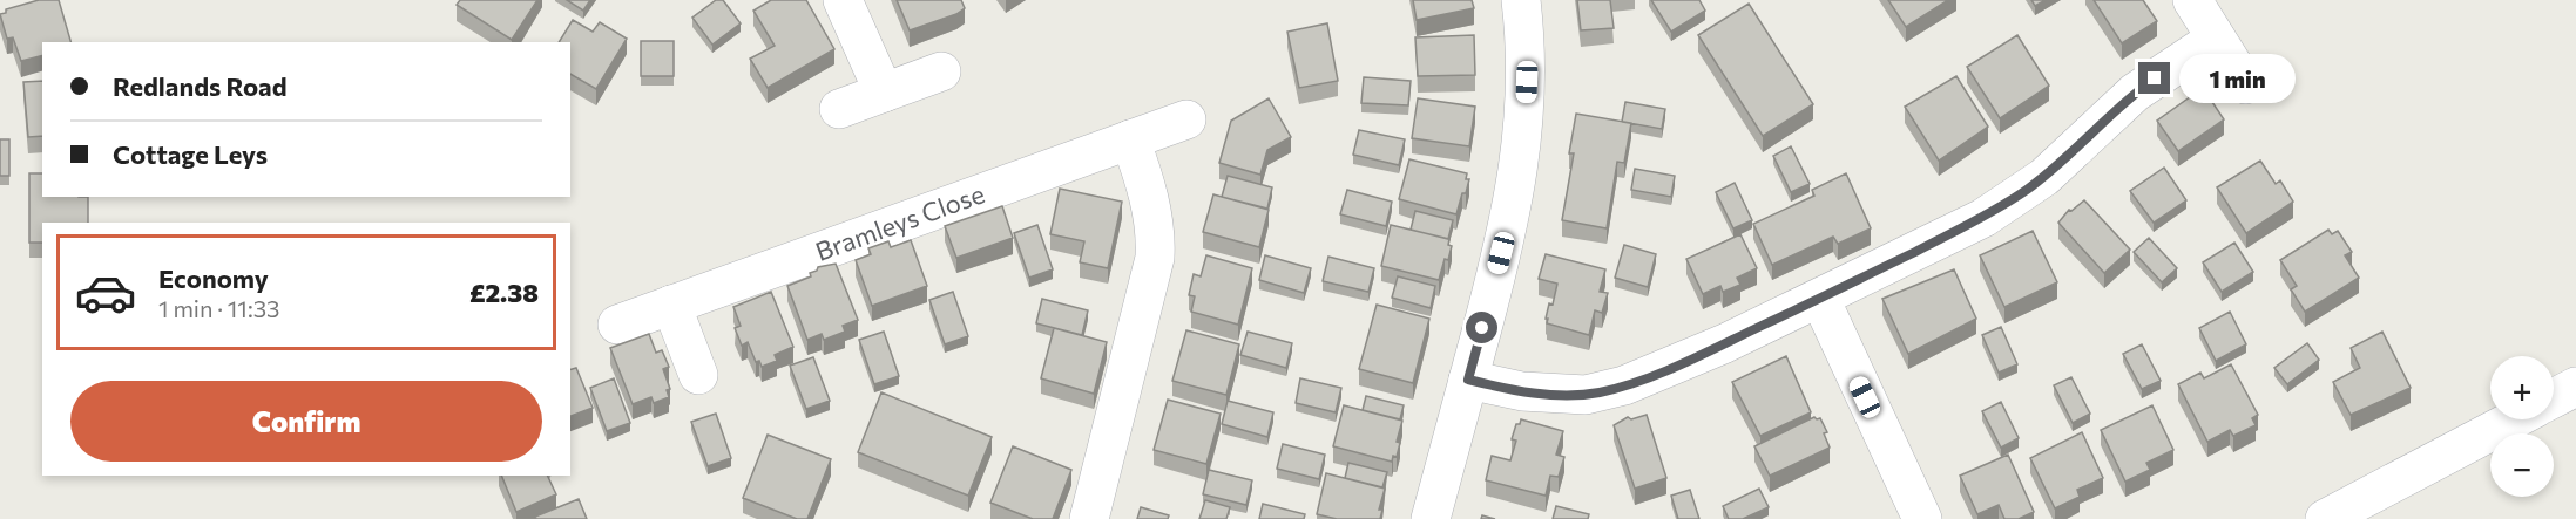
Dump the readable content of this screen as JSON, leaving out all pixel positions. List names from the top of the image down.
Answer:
{
  "streets": {
    "street": ["Bramleys Close"]
  },
  "page": {
    "banner": ["Redlands Road", "Cottage Leys"],
    "bubble": "1 min",
    "list": [
      {
        "name": "Economy",
        "note": "1 min · 11:33",
        "value": "£2.38"
      }
    ],
    "map_buttons": ["+", "−"],
    "buttons": "Confirm"
  }
}
